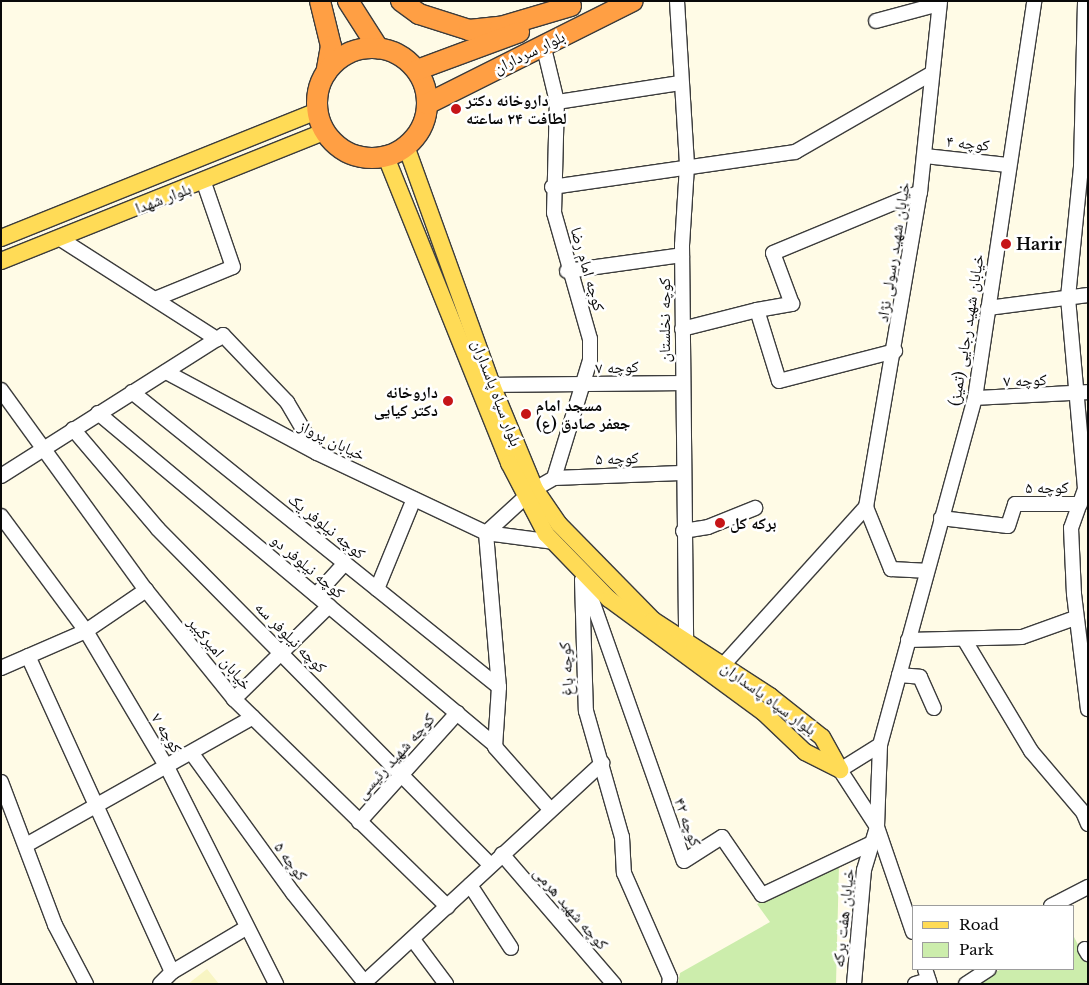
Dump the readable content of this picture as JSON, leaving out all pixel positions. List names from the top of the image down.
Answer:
{
  "streets": {
    "highway": ["بلوار سرداران"],
    "main road": ["بلوار شهدا", "بلوار سپاه پاسداران"],
    "street": [
      "کوچه ۴",
      "خیابان شهید رسولی نژاد",
      "کوچه امام رضا",
      "کوچه نخلستان",
      "خیابان شهید رجایی (تمیز)",
      "کوچه ۷",
      "خیابان پرواز",
      "کوچه ۵",
      "کوچه نیلوفر یک",
      "کوچه نیلوفر دو",
      "کوچه نیلوفر سه",
      "خیابان امیرکبیر",
      "کوچه باغ",
      "کوچه شهید رئیسی",
      "کوچه ۴۲",
      "کوچه شهید هرمی",
      "خیابان هفت برکه"
    ]
  },
  "crossings": [
    ["بلوار سرداران", "بلوار شهدا"],
    ["بلوار سرداران", "کوچه امام رضا"],
    ["بلوار سرداران", "بلوار سپاه پاسداران"],
    ["کوچه ۴", "خیابان شهید رسولی نژاد"],
    ["کوچه ۴", "خیابان شهید رجایی (تمیز)"],
    ["بلوار شهدا", "بلوار سپاه پاسداران"],
    ["کوچه امام رضا", "کوچه ۷"],
    ["کوچه امام رضا", "کوچه ۵"],
    ["کوچه نخلستان", "کوچه ۷"],
    ["کوچه نخلستان", "بلوار سپاه پاسداران"],
    ["کوچه نخلستان", "کوچه ۵"],
    ["خیابان شهید رجایی (تمیز)", "کوچه ۷"],
    ["خیابان شهید رجایی (تمیز)", "کوچه ۵"],
    ["خیابان شهید رجایی (تمیز)", "خیابان هفت برکه"],
    ["کوچه ۷", "بلوار سپاه پاسداران"],
    ["بلوار سپاه پاسداران", "خیابان پرواز"],
    ["بلوار سپاه پاسداران", "کوچه باغ"],
    ["بلوار سپاه پاسداران", "کوچه ۴۲"],
    ["کوچه نیلوفر دو", "کوچه شهید رئیسی"],
    ["کوچه نیلوفر سه", "کوچه شهید رئیسی"],
    ["خیابان امیرکبیر", "کوچه شهید رئیسی"],
    ["کوچه باغ", "کوچه ۴۲"],
    ["کوچه ۴۲", "خیابان هفت برکه"]
  ],
  "places": [
    "داروخانه دکتر لطافت ۲۴ ساعته",
    "Harir",
    "داروخانه دکتر کیایی",
    "مسجد امام جعفر صادق (ع)",
    "برکه کل"
  ],
  "legend": ["Road", "Park"]
}
